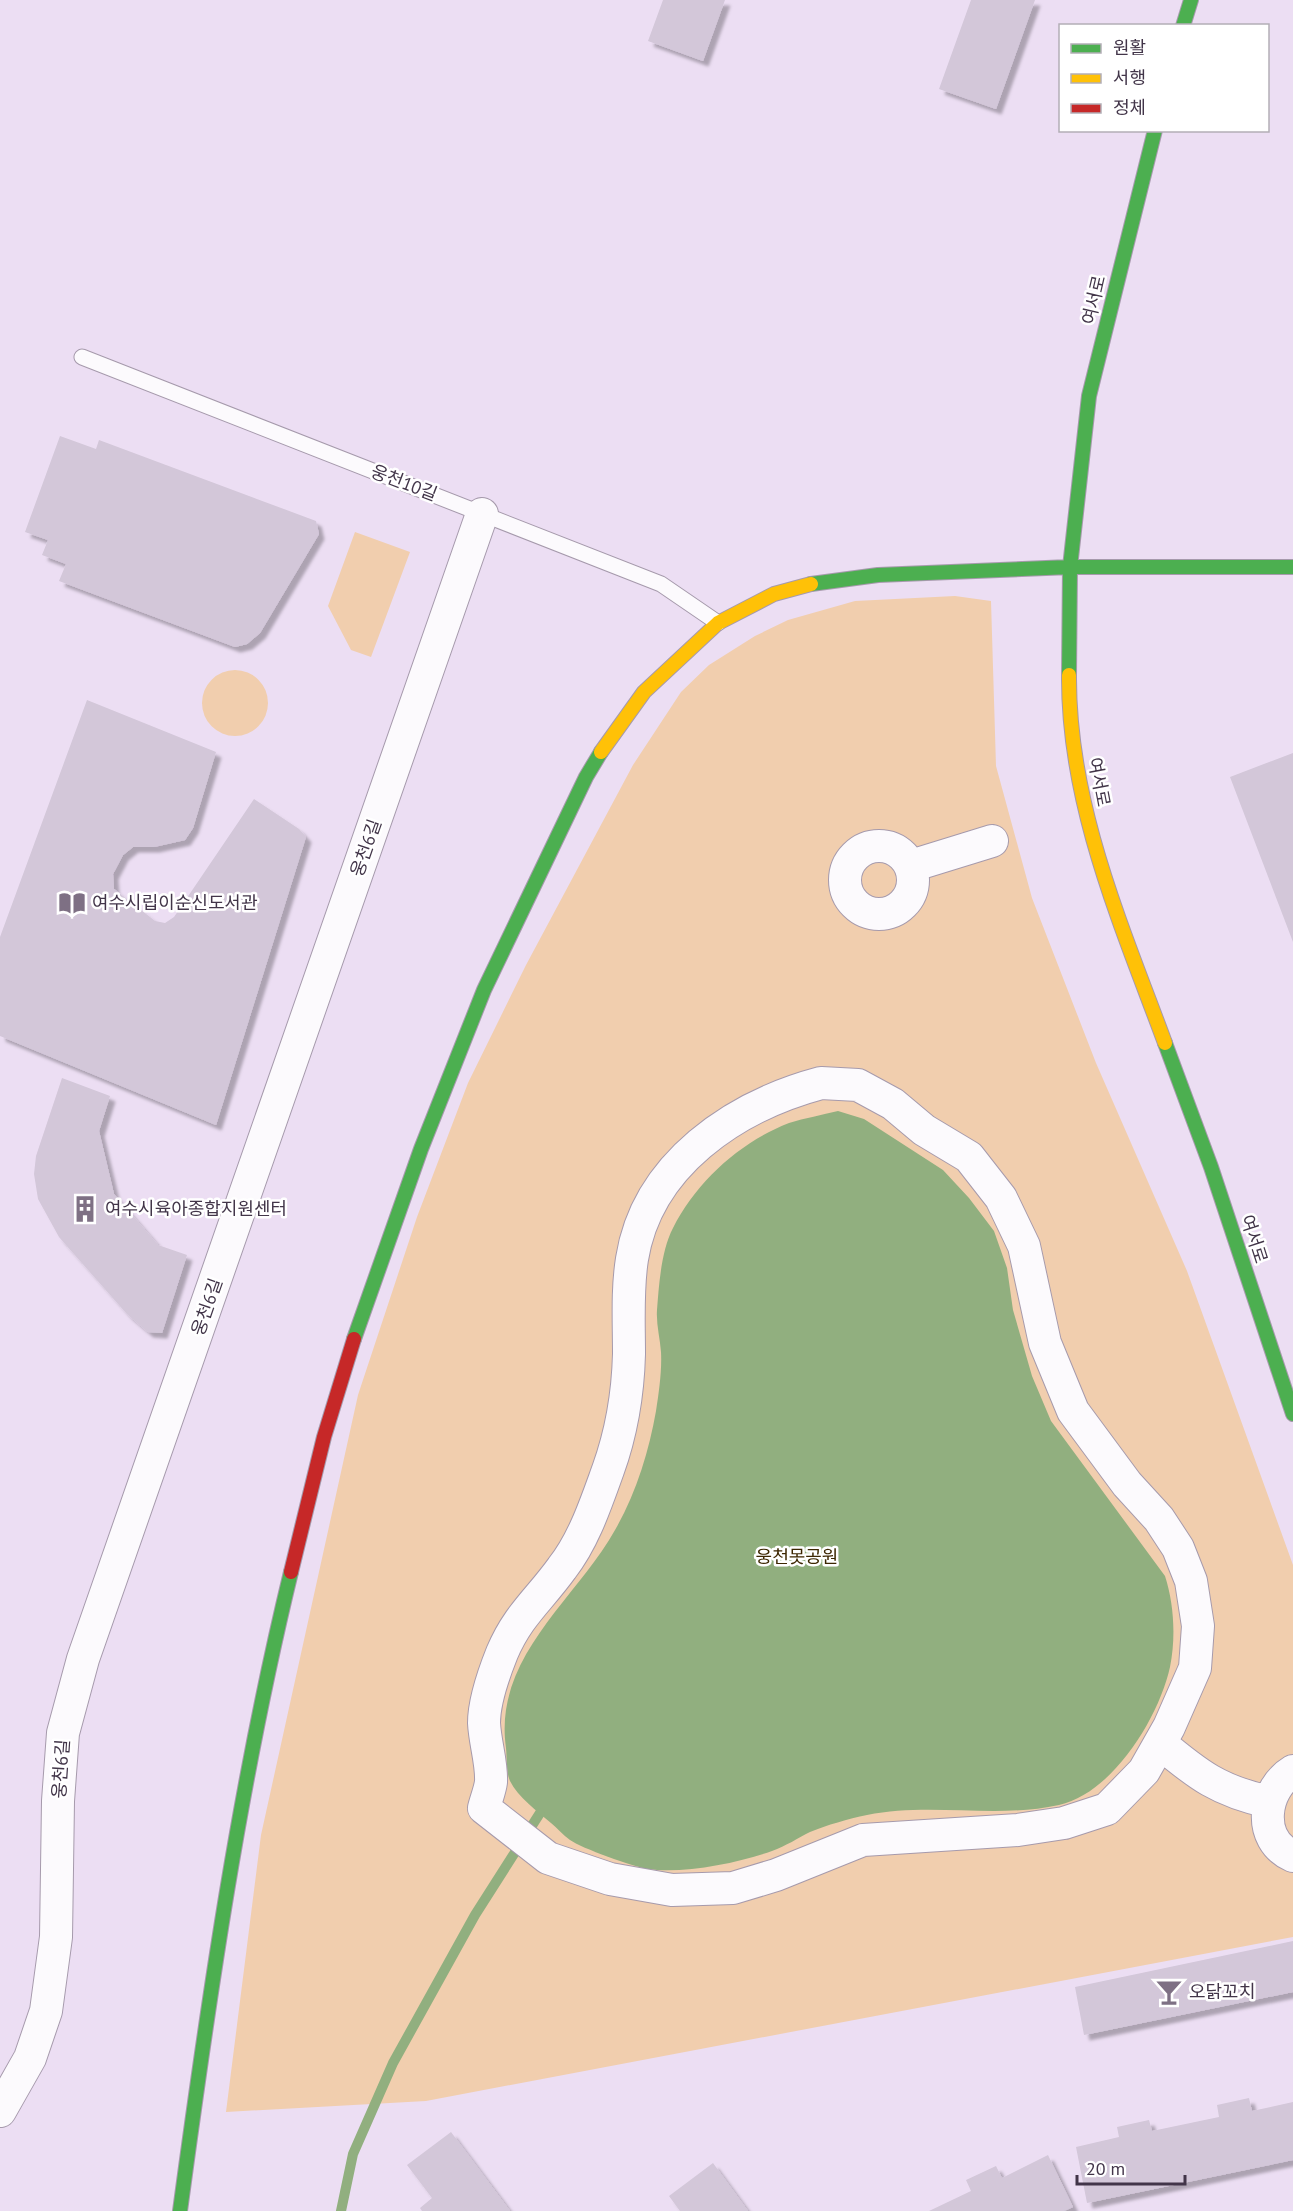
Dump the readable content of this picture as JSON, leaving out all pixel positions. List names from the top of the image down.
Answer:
{
  "streets": {
    "street": ["여서로", "웅천6길"],
    "lane": ["웅천10길"]
  },
  "crossings": [
    ["웅천10길", "웅천6길"]
  ],
  "parks": ["웅천못공원"],
  "places": {
    "library": ["여수시립이순신도서관"],
    "building": ["여수시육아종합지원센터"],
    "bar": ["오닭꼬치"]
  },
  "legend": ["원활", "서행", "정체"],
  "scale_bar": "20 m"
}
